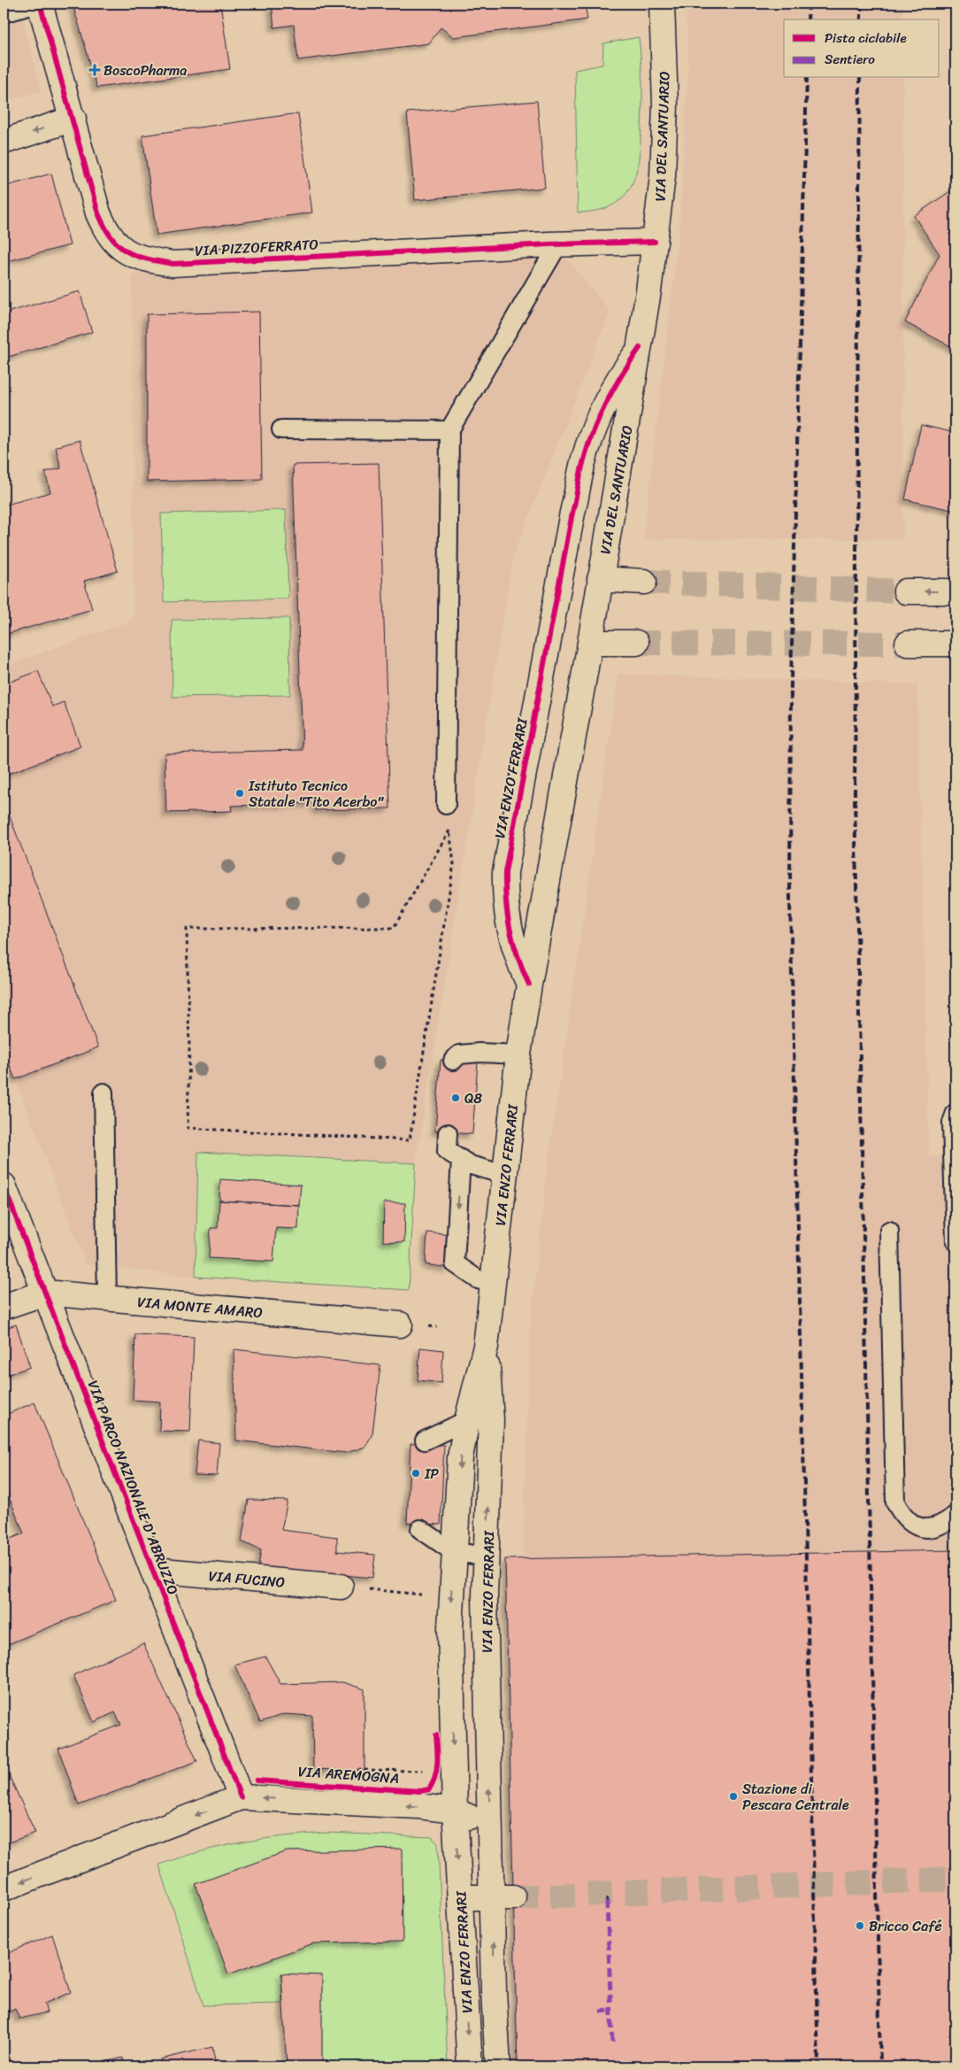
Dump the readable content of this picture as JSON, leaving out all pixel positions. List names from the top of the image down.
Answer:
{
  "streets": {
    "street": [
      "VIA DEL SANTUARIO",
      "VIA PIZZOFERRATO",
      "VIA ENZO FERRARI",
      "VIA MONTE AMARO",
      "VIA PARCO NAZIONALE D'ABRUZZO",
      "VIA FUCINO",
      "VIA AREMOGNA"
    ]
  },
  "crossings": [
    ["VIA DEL SANTUARIO", "VIA PIZZOFERRATO"],
    ["VIA DEL SANTUARIO", "VIA ENZO FERRARI"],
    ["VIA ENZO FERRARI", "VIA AREMOGNA"],
    ["VIA MONTE AMARO", "VIA PARCO NAZIONALE D'ABRUZZO"],
    ["VIA PARCO NAZIONALE D'ABRUZZO", "VIA FUCINO"],
    ["VIA PARCO NAZIONALE D'ABRUZZO", "VIA AREMOGNA"]
  ],
  "one_way": ["VIA AREMOGNA"],
  "places": {
    "health": ["BoscoPharma"],
    "other": [
      "Istituto Tecnico Statale \"Tito Acerbo\"",
      "Q8",
      "IP",
      "Stazione di Pescara Centrale",
      "Bricco Café"
    ]
  },
  "legend": ["Pista ciclabile", "Sentiero"]
}
